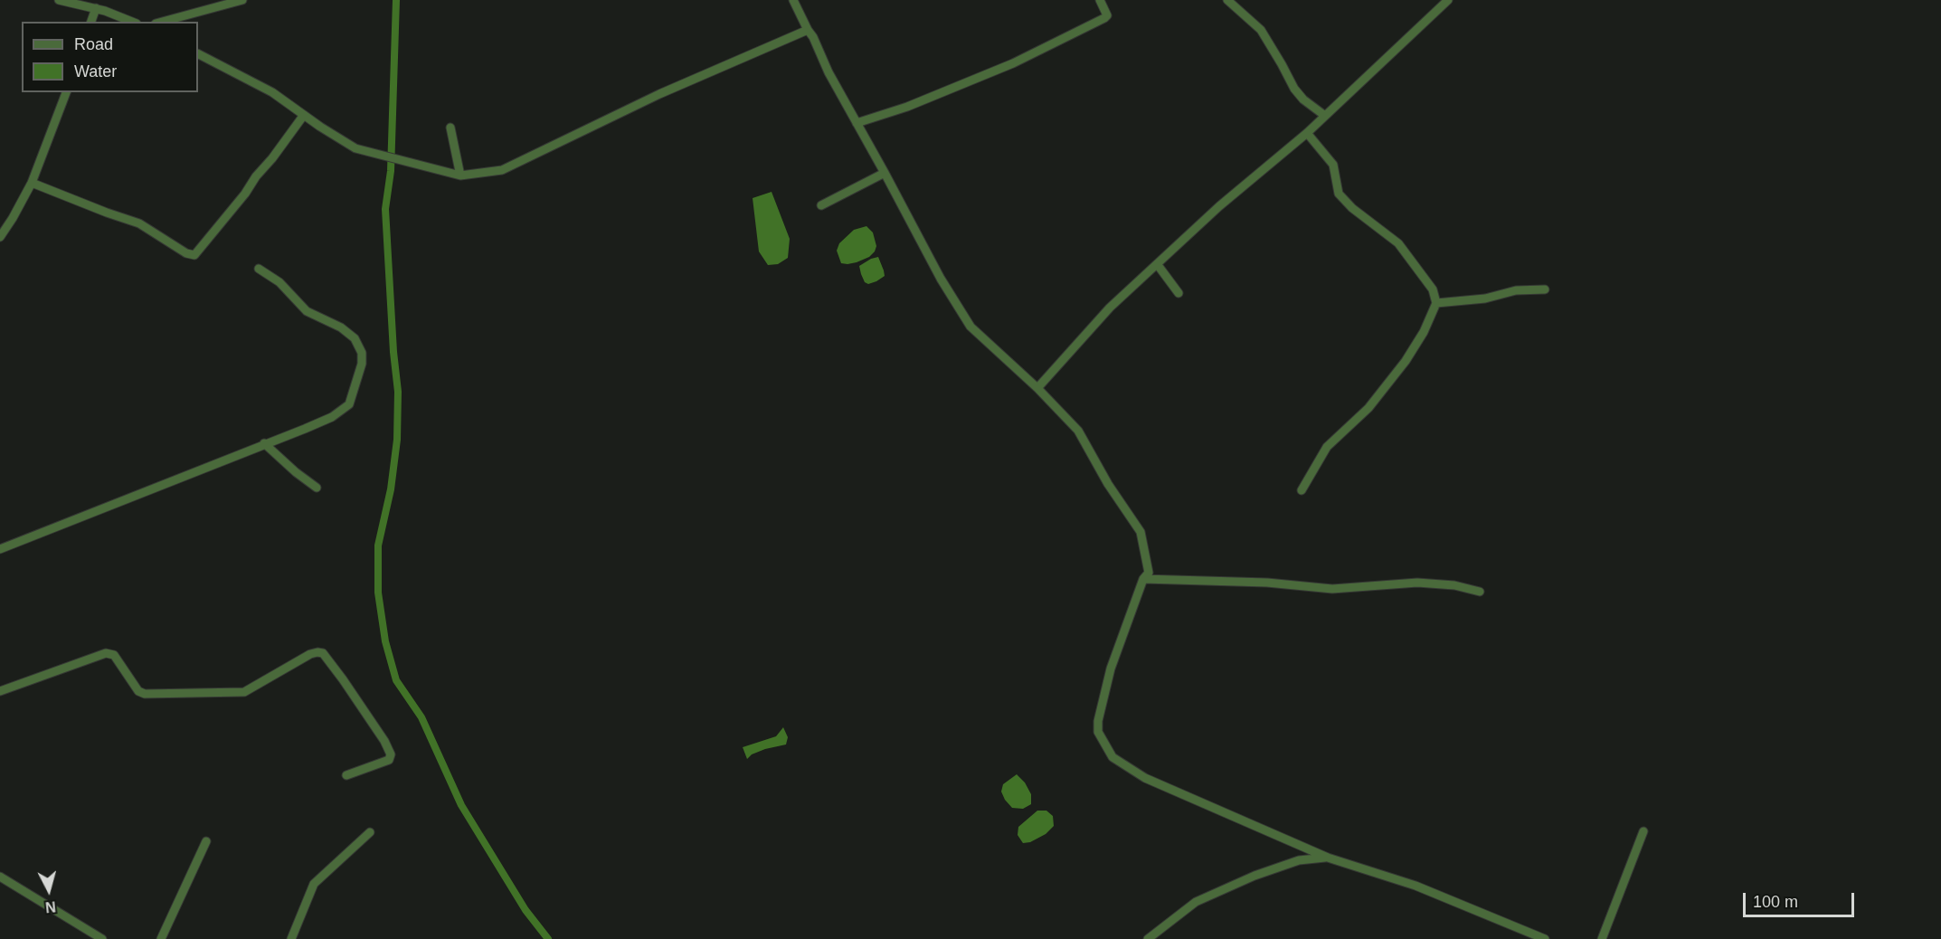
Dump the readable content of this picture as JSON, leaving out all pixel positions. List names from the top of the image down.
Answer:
{
  "legend": ["Road", "Water"],
  "scale_bar": "100 m",
  "north": "bottom"
}
